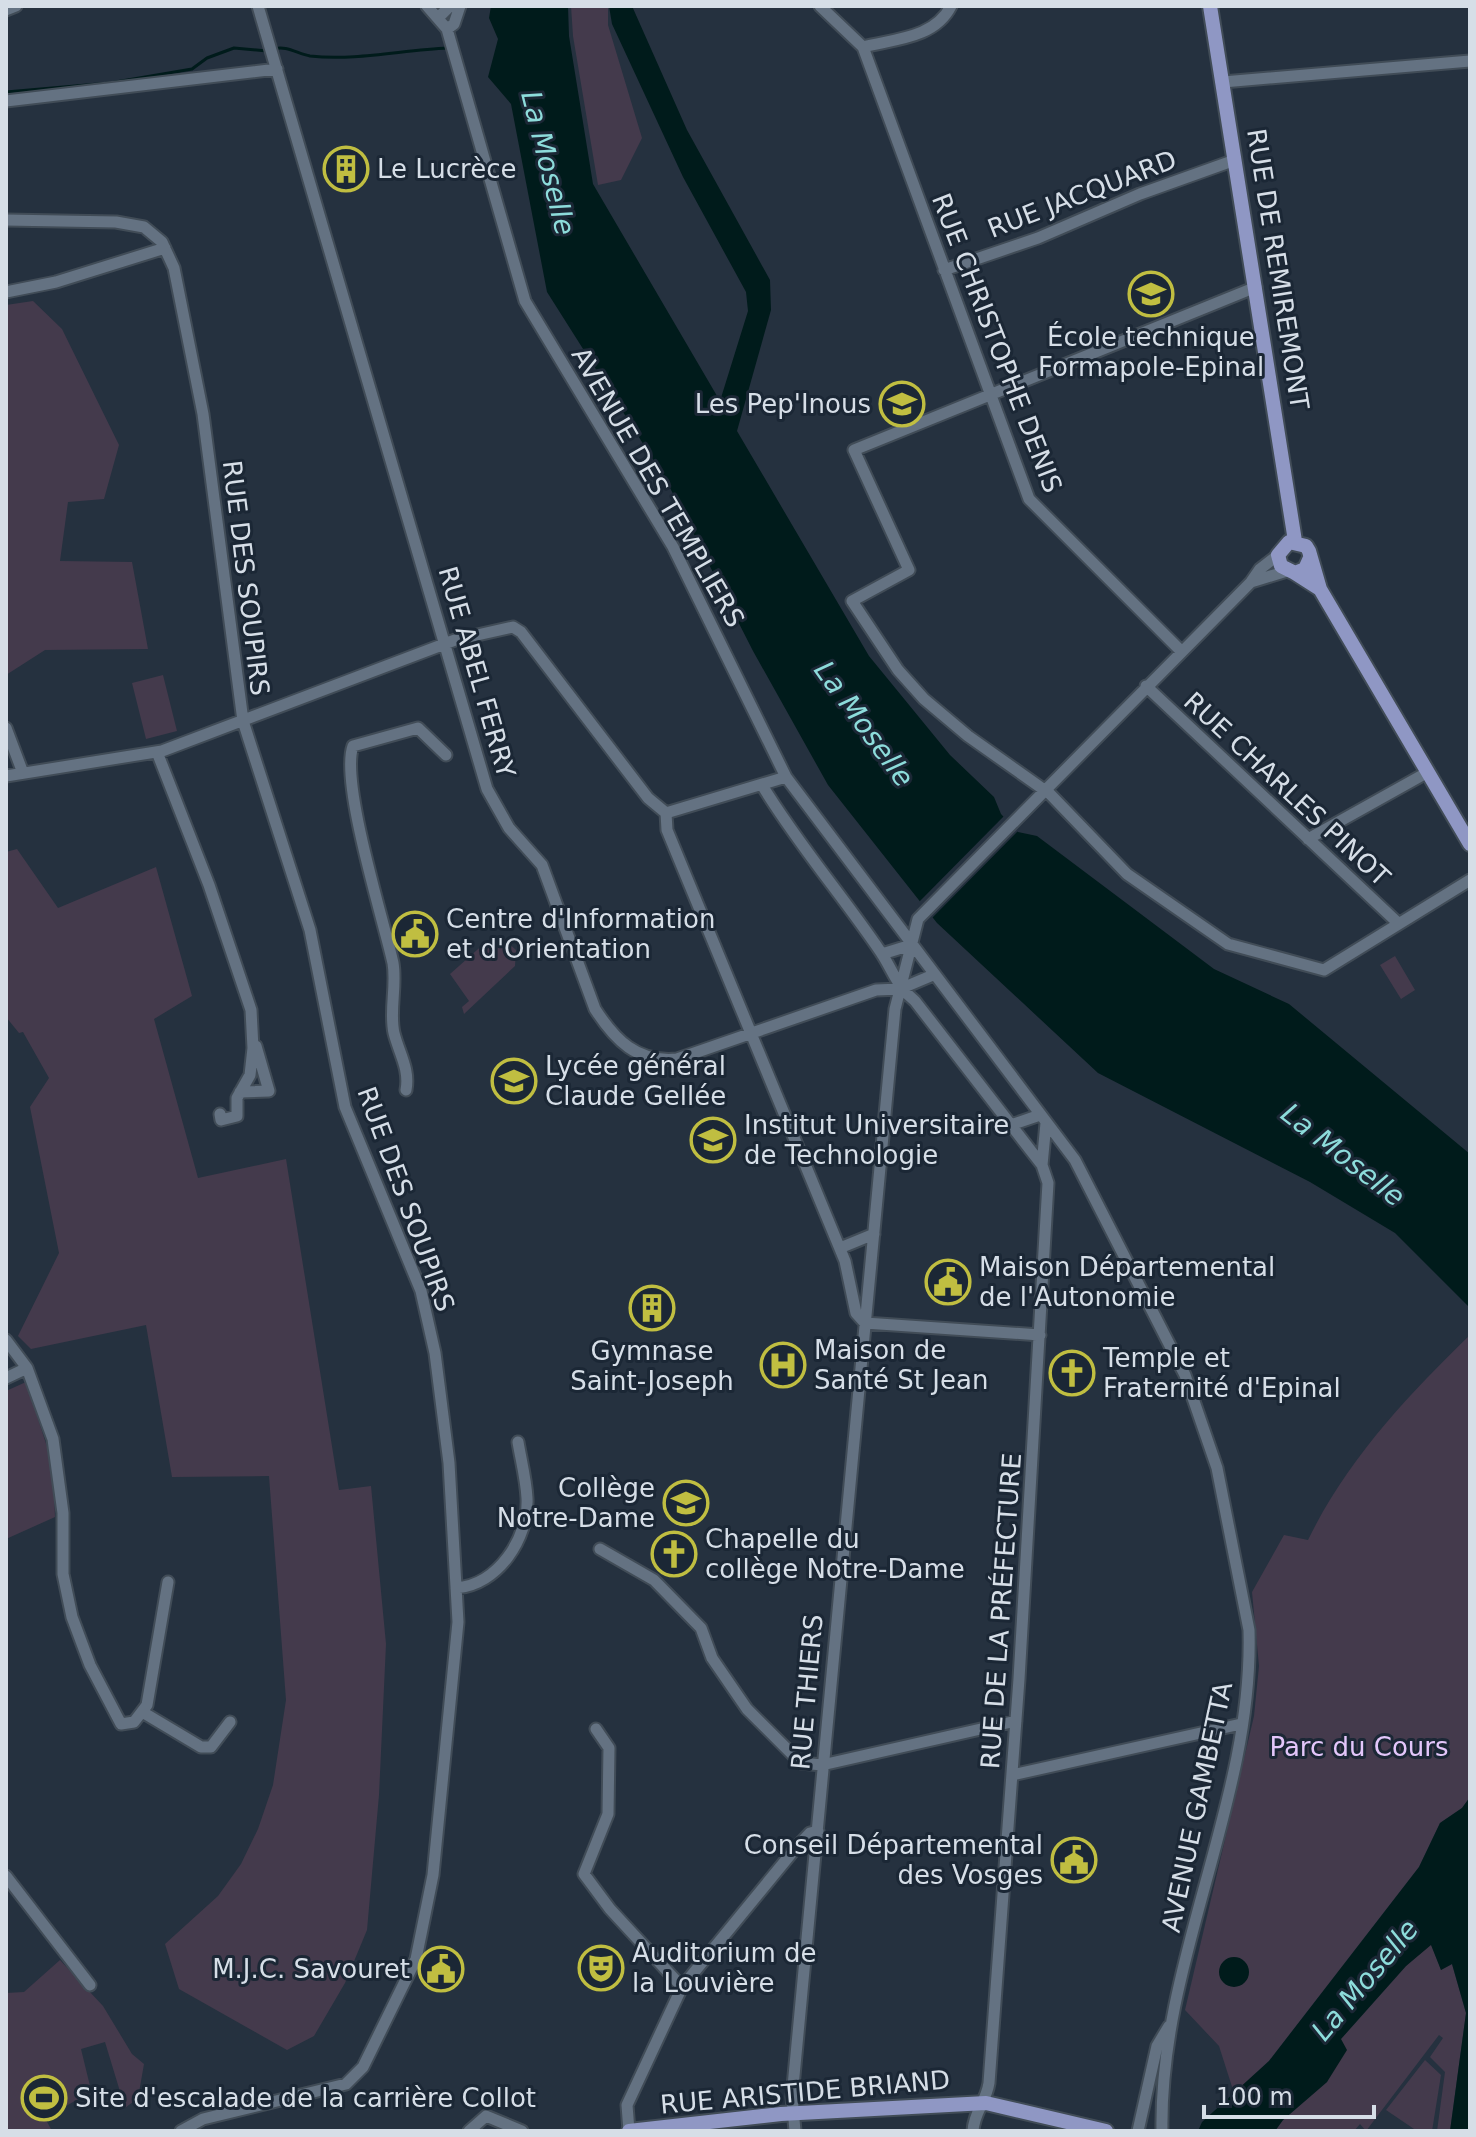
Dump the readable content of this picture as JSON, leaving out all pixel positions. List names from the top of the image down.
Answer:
{
  "streets": {
    "main road": ["RUE DE REMIREMONT", "RUE ARISTIDE BRIAND"],
    "street": [
      "RUE JACQUARD",
      "RUE CHRISTOPHE DENIS",
      "AVENUE DES TEMPLIERS",
      "RUE DES SOUPIRS",
      "RUE ABEL FERRY",
      "RUE CHARLES PINOT",
      "RUE DE LA PRÉFECTURE",
      "RUE THIERS",
      "AVENUE GAMBETTA"
    ]
  },
  "crossings": [
    ["RUE JACQUARD", "RUE DE REMIREMONT"],
    ["RUE JACQUARD", "RUE CHRISTOPHE DENIS"],
    ["AVENUE DES TEMPLIERS", "RUE DE LA PRÉFECTURE"],
    ["AVENUE DES TEMPLIERS", "RUE THIERS"],
    ["AVENUE DES TEMPLIERS", "AVENUE GAMBETTA"],
    ["RUE ABEL FERRY", "RUE THIERS"],
    ["RUE DE LA PRÉFECTURE", "AVENUE GAMBETTA"],
    ["RUE DE LA PRÉFECTURE", "RUE ARISTIDE BRIAND"],
    ["RUE THIERS", "RUE ARISTIDE BRIAND"]
  ],
  "water": ["La Moselle"],
  "parks": ["Parc du Cours"],
  "places": {
    "building": ["Le Lucrèce", "Gymnase Saint-Joseph"],
    "school or university": [
      "École technique Formapole-Epinal",
      "Les Pep'Inous",
      "Lycée général Claude Gellée",
      "Institut Universitaire de Technologie",
      "Collège Notre-Dame"
    ],
    "public building": [
      "Centre d'Information et d'Orientation",
      "Maison Départemental de l'Autonomie",
      "Conseil Départemental des Vosges",
      "M.J.C. Savouret"
    ],
    "hospital": ["Maison de Santé St Jean"],
    "church": ["Temple et Fraternité d'Epinal", "Chapelle du collège Notre-Dame"],
    "theatre": ["Auditorium de la Louvière"],
    "sports": ["Site d'escalade de la carrière Collot"]
  },
  "scale_bar": "100 m"
}
